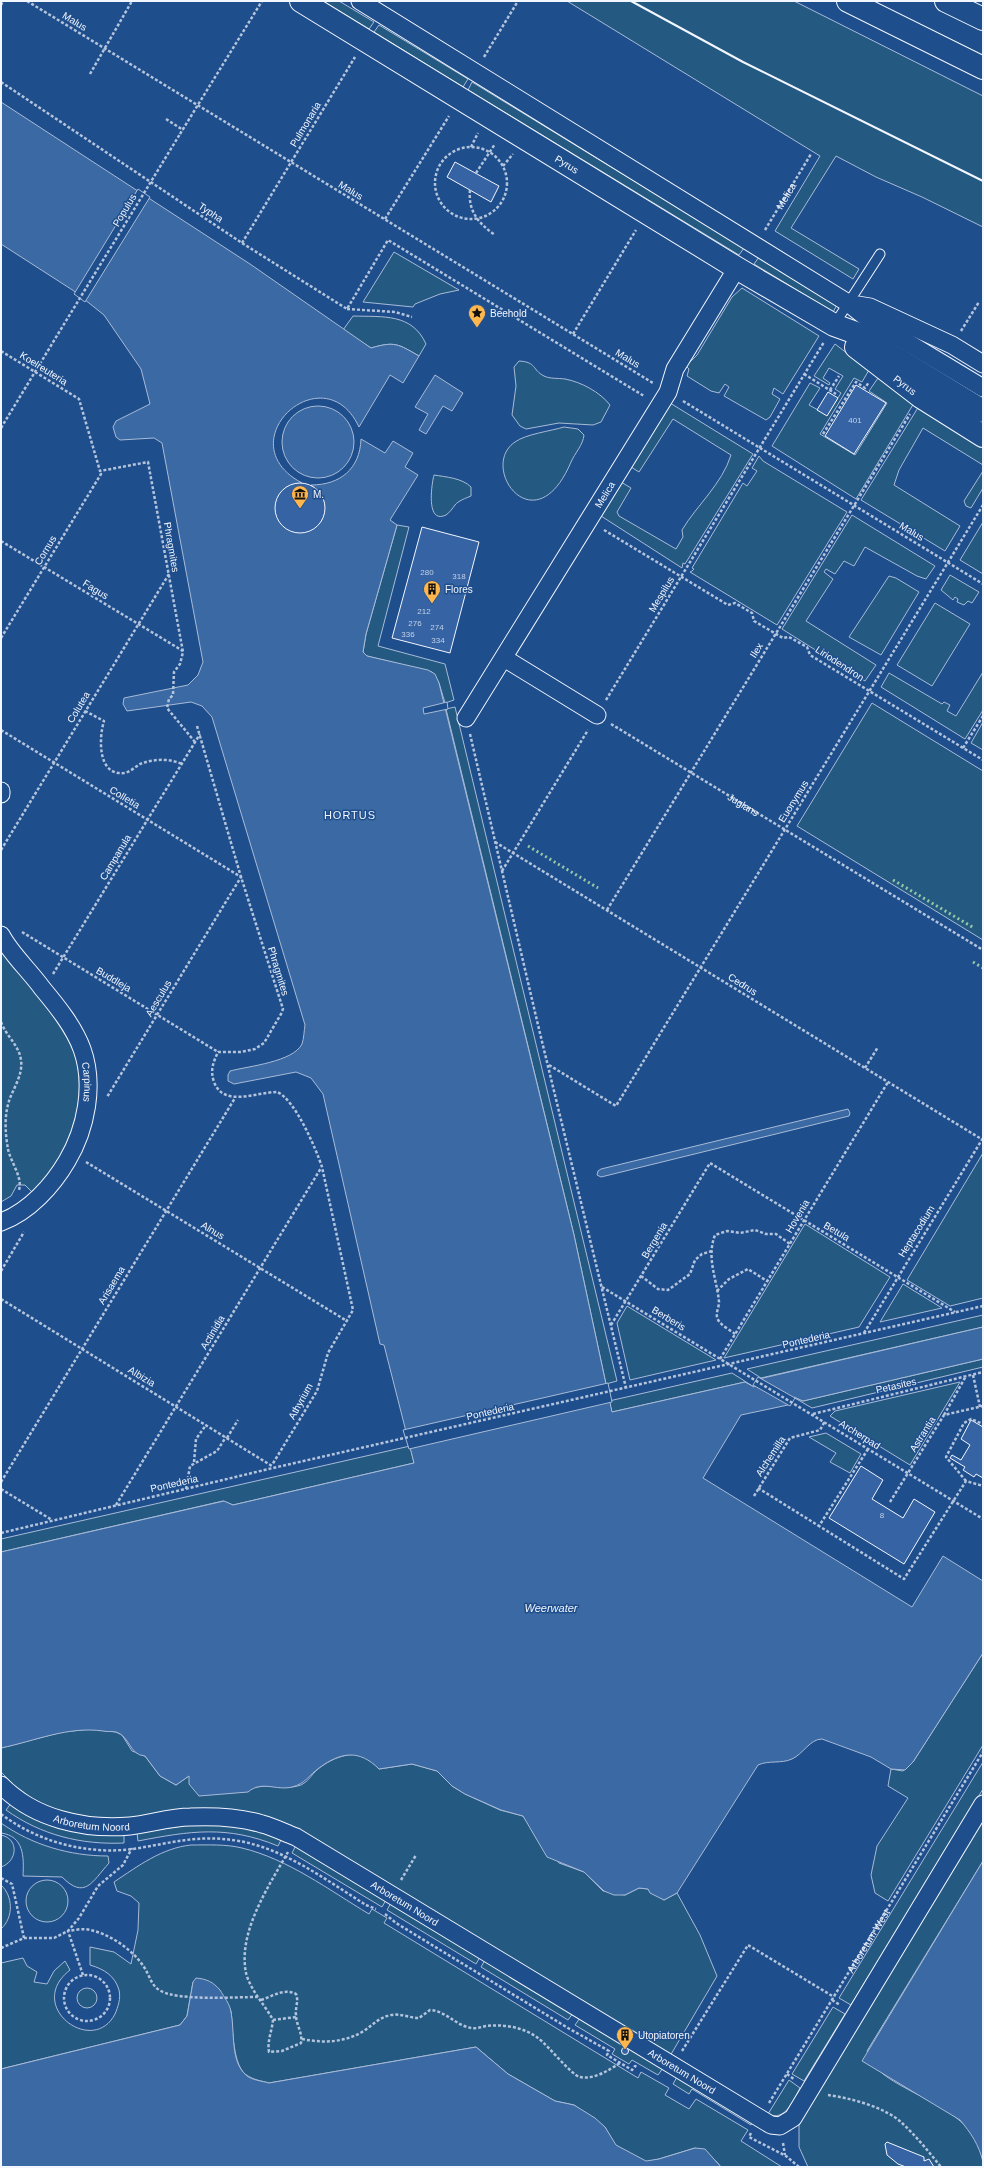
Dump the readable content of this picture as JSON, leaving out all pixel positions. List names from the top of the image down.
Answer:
{
  "streets": {
    "main road": ["Pyrus"],
    "street": ["Melica", "Carpinus", "Arboretum Noord"],
    "path": [
      "Malus",
      "Pulmonaria",
      "Populus",
      "Typha",
      "Koelreuteria",
      "Phragmites",
      "Cornus",
      "Fagus",
      "Mespilus",
      "Ilex",
      "Liriodendron",
      "Colutea",
      "Colletia",
      "Euonymus",
      "Juglans",
      "Campanula",
      "Buddleja",
      "Cedrus",
      "Aesculus",
      "Hovenia",
      "Alnus",
      "Betula",
      "Heptacodium",
      "Bergenia",
      "Arisaema",
      "Berberis",
      "Actinidia",
      "Pontederia",
      "Albizia",
      "Petasites",
      "Athyrium",
      "Archerpad",
      "Astrantia",
      "Alchemilla",
      "Arboretum West"
    ]
  },
  "crossings": [
    ["Malus", "Pulmonaria"],
    ["Malus", "Melica"],
    ["Malus", "Populus"],
    ["Malus", "Mespilus"],
    ["Malus", "Ilex"],
    ["Malus", "Euonymus"],
    ["Pulmonaria", "Pyrus"],
    ["Pulmonaria", "Typha"],
    ["Pyrus", "Melica"],
    ["Pyrus", "Mespilus"],
    ["Melica", "Liriodendron"],
    ["Populus", "Koelreuteria"],
    ["Koelreuteria", "Phragmites"],
    ["Koelreuteria", "Cornus"],
    ["Phragmites", "Cornus"],
    ["Phragmites", "Fagus"],
    ["Phragmites", "Colutea"],
    ["Phragmites", "Colletia"],
    ["Phragmites", "Campanula"],
    ["Phragmites", "Buddleja"],
    ["Phragmites", "Aesculus"],
    ["Cornus", "Fagus"],
    ["Fagus", "Colutea"],
    ["Mespilus", "Liriodendron"],
    ["Mespilus", "Juglans"],
    ["Mespilus", "Cedrus"],
    ["Ilex", "Liriodendron"],
    ["Ilex", "Juglans"],
    ["Ilex", "Cedrus"],
    ["Liriodendron", "Euonymus"],
    ["Colutea", "Colletia"],
    ["Colletia", "Campanula"],
    ["Colletia", "Aesculus"],
    ["Euonymus", "Juglans"],
    ["Euonymus", "Cedrus"],
    ["Campanula", "Buddleja"],
    ["Campanula", "Carpinus"],
    ["Buddleja", "Aesculus"],
    ["Cedrus", "Hovenia"],
    ["Cedrus", "Heptacodium"],
    ["Carpinus", "Alnus"],
    ["Hovenia", "Betula"],
    ["Hovenia", "Berberis"],
    ["Alnus", "Arisaema"],
    ["Alnus", "Actinidia"],
    ["Alnus", "Athyrium"],
    ["Betula", "Heptacodium"],
    ["Betula", "Bergenia"],
    ["Betula", "Pontederia"],
    ["Heptacodium", "Pontederia"],
    ["Bergenia", "Berberis"],
    ["Arisaema", "Albizia"],
    ["Berberis", "Pontederia"],
    ["Berberis", "Archerpad"],
    ["Actinidia", "Pontederia"],
    ["Actinidia", "Albizia"],
    ["Pontederia", "Albizia"],
    ["Pontederia", "Athyrium"],
    ["Pontederia", "Archerpad"],
    ["Albizia", "Athyrium"],
    ["Petasites", "Archerpad"],
    ["Archerpad", "Astrantia"],
    ["Archerpad", "Alchemilla"],
    ["Arboretum Noord", "Arboretum West"]
  ],
  "districts": ["HORTUS"],
  "water": ["Weerwater"],
  "places": {
    "place": ["Beehold"],
    "museum": ["M."],
    "building": ["Flores", "Utopiatoren"]
  },
  "house_numbers": [
    "401",
    "280",
    "318",
    "212",
    "276",
    "274",
    "336",
    "334",
    "8"
  ]
}
